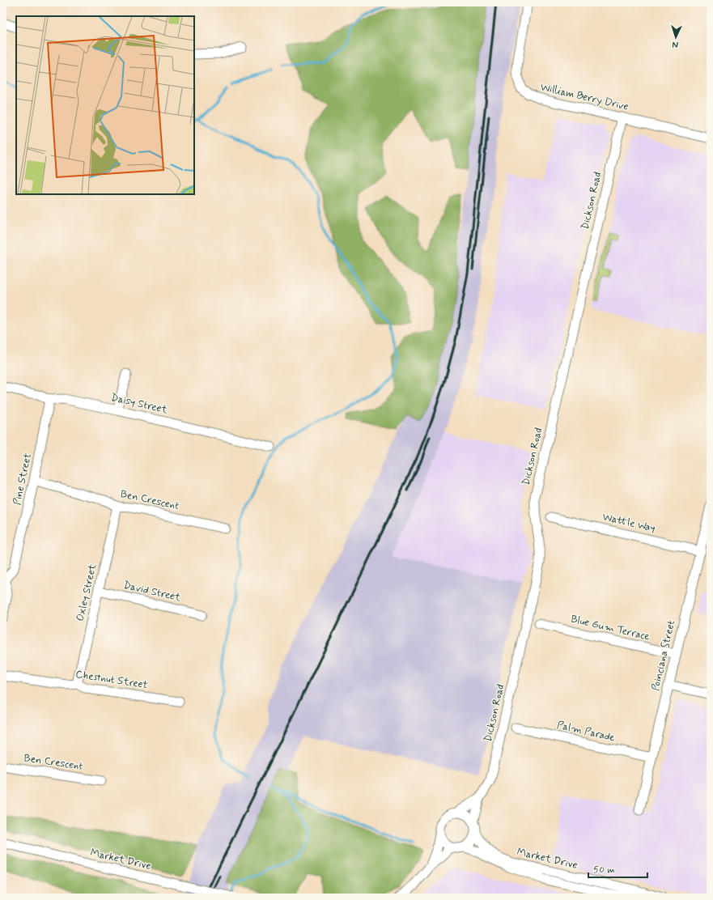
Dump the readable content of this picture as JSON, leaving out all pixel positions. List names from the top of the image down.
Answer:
{
  "streets": {
    "street": [
      "William Berry Drive",
      "Dickson Road",
      "Daisy Street",
      "Pine Street",
      "Ben Crescent",
      "Wattle Way",
      "David Street",
      "Oxley Street",
      "Blue Gum Terrace",
      "Poinciana Street",
      "Chestnut Street",
      "Palm Parade",
      "Market Drive"
    ]
  },
  "crossings": [
    ["William Berry Drive", "Dickson Road"],
    ["Dickson Road", "Market Drive"],
    ["Daisy Street", "Pine Street"],
    ["Pine Street", "Ben Crescent"],
    ["Ben Crescent", "Oxley Street"],
    ["Wattle Way", "Poinciana Street"],
    ["David Street", "Oxley Street"],
    ["Oxley Street", "Chestnut Street"],
    ["Blue Gum Terrace", "Poinciana Street"],
    ["Poinciana Street", "Palm Parade"]
  ],
  "scale_bar": "50 m",
  "north": "bottom"
}
